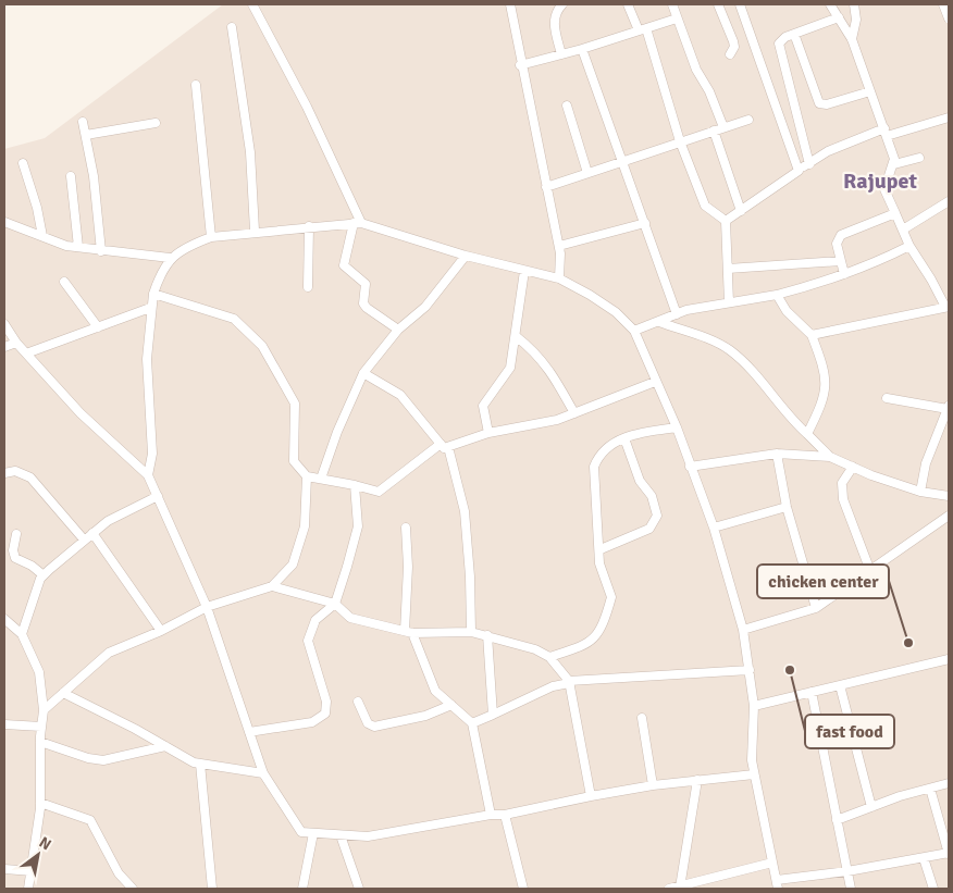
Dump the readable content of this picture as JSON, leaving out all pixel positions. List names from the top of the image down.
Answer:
{
  "districts": ["Rajupet"],
  "places": ["chicken center", "fast food"],
  "north": "top right"
}
